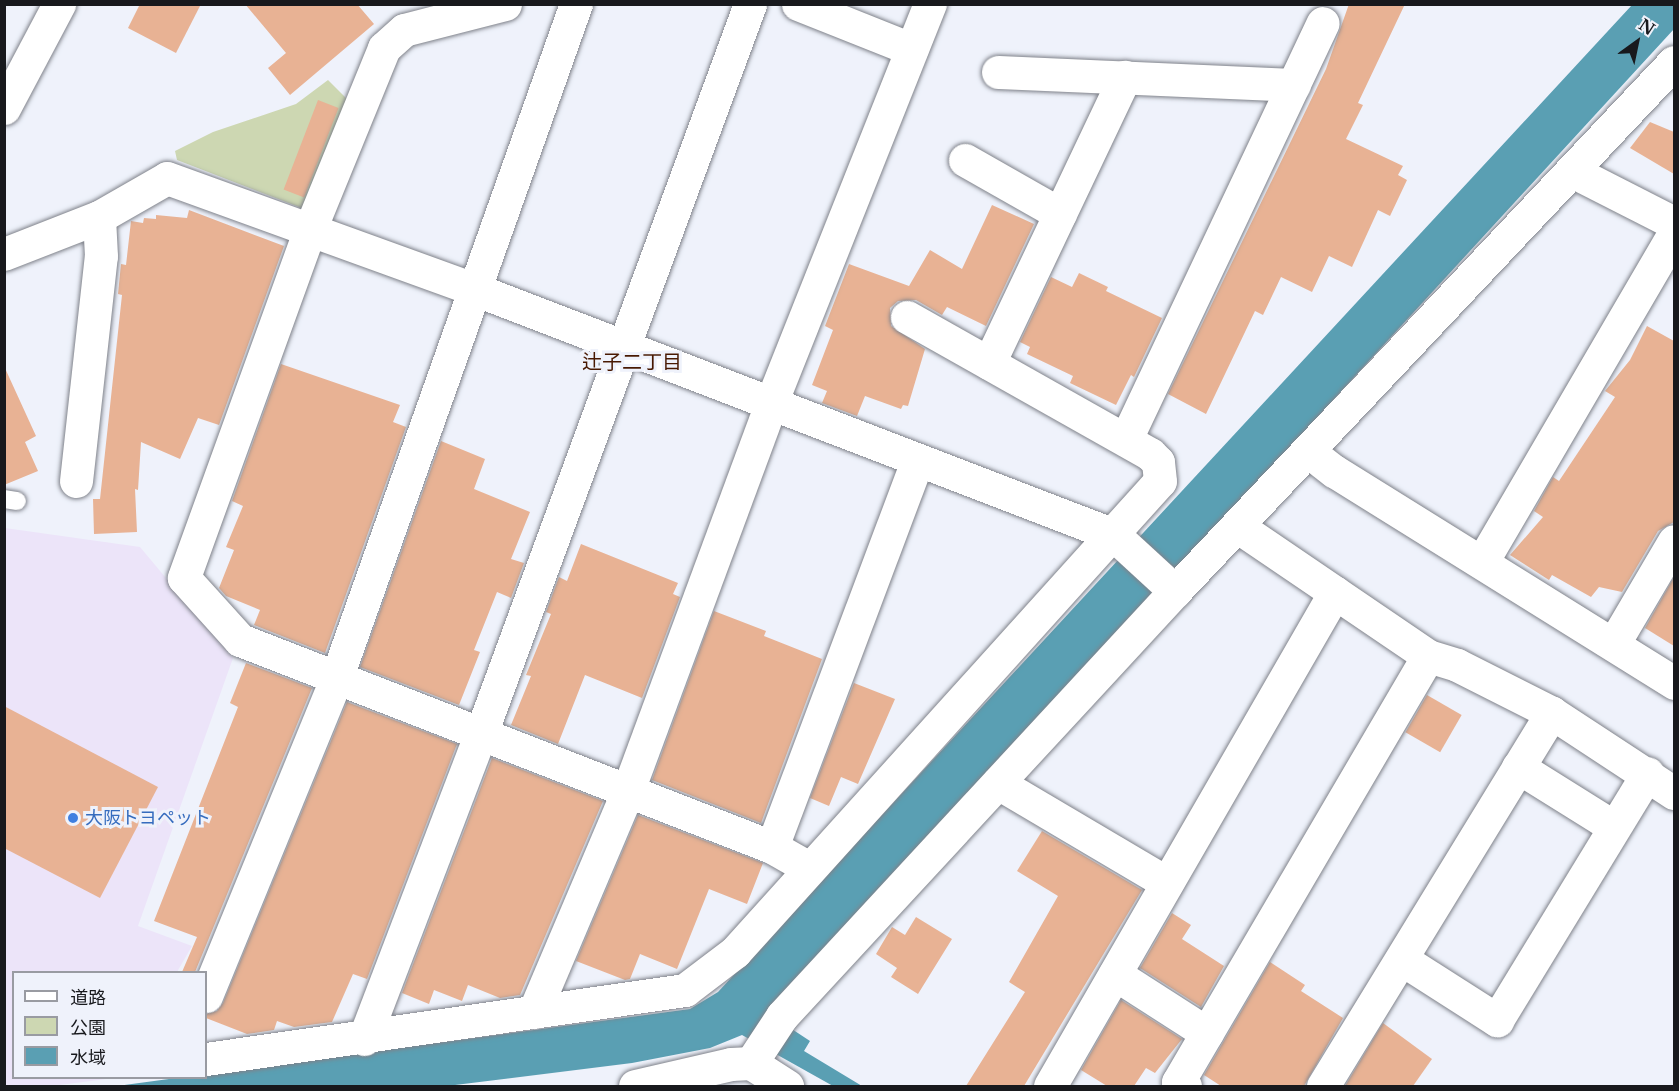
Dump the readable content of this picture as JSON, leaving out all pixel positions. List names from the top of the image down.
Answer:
{
  "districts": ["辻子二丁目"],
  "places": ["大阪トヨペット"],
  "legend": ["道路", "公園", "水域"],
  "north": "top right"
}
